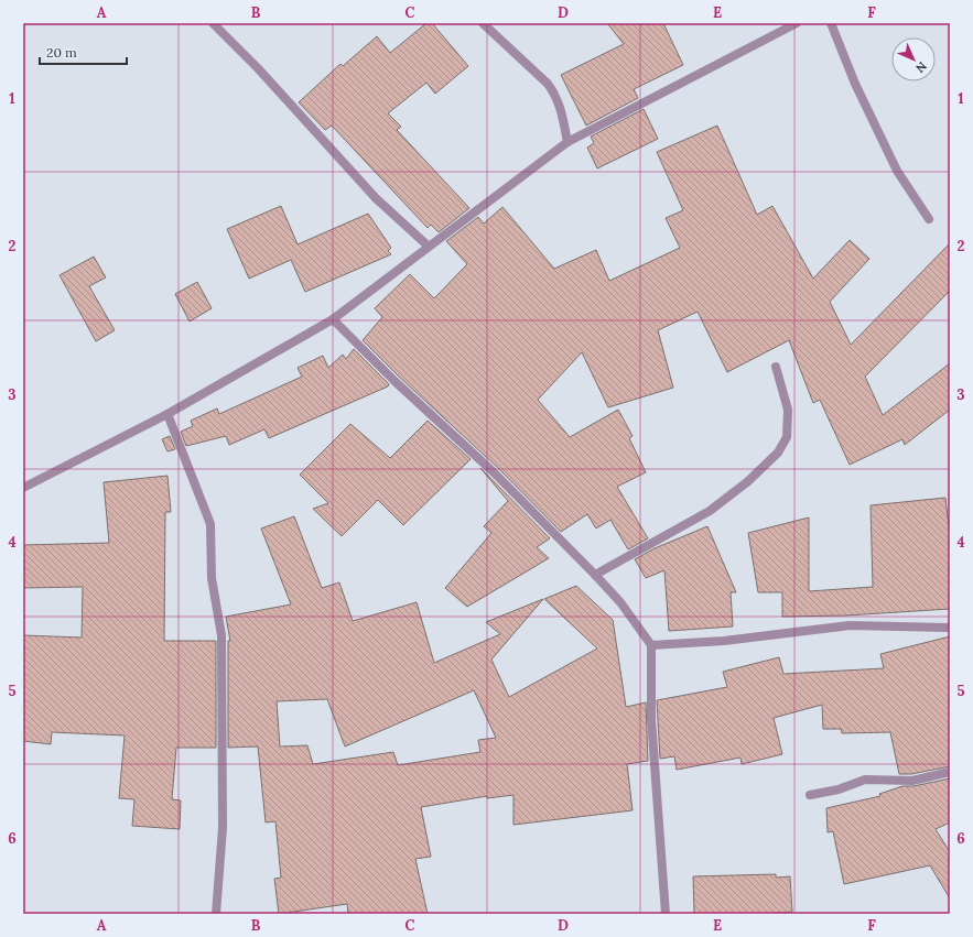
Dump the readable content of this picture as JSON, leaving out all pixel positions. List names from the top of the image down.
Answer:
{
  "scale_bar": "20 m",
  "north": "bottom right",
  "grid": {
    "columns": [
      "A",
      "B",
      "C",
      "D",
      "E",
      "F"
    ],
    "rows": [
      "1",
      "2",
      "3",
      "4",
      "5",
      "6"
    ]
  }
}
